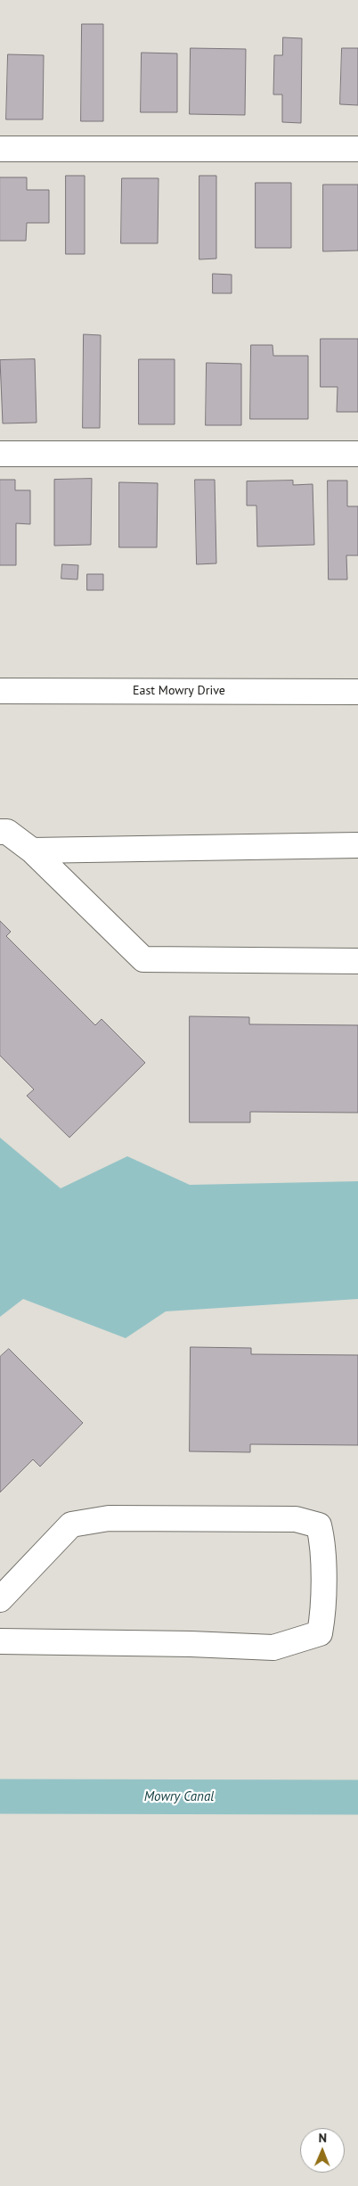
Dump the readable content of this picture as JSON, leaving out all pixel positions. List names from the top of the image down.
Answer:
{
  "streets": {
    "street": ["East Mowry Drive"]
  },
  "water": ["Mowry Canal"],
  "north": "top"
}
